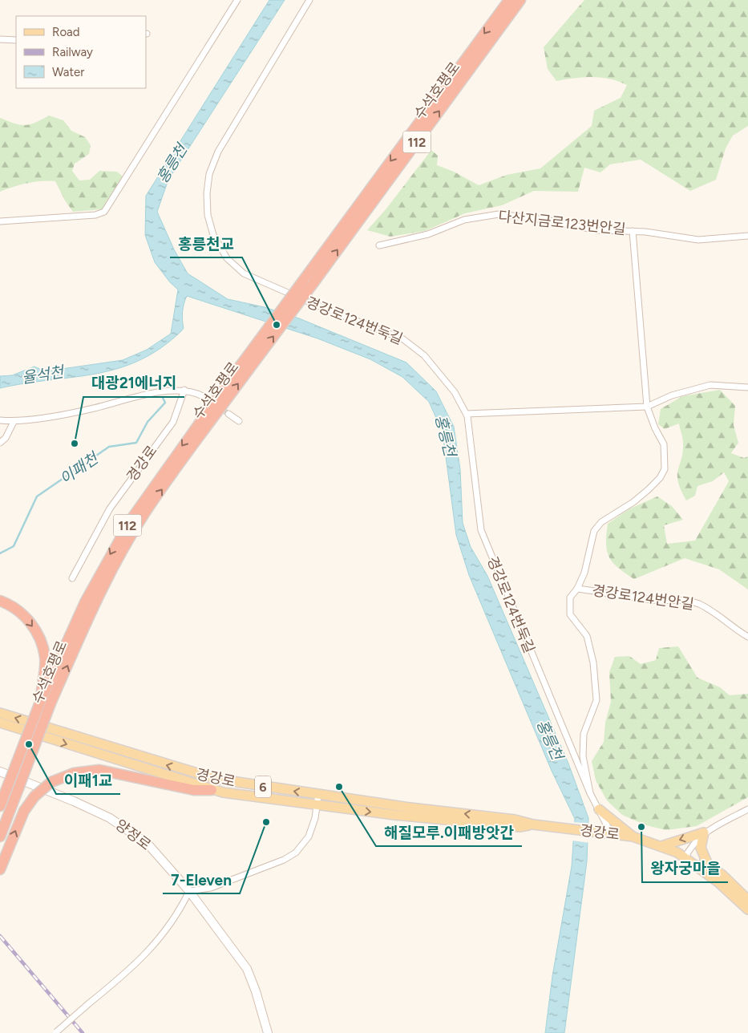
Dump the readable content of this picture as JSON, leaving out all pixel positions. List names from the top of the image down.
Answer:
{
  "streets": {
    "highway": ["수석호평로", "112"],
    "main road": ["경강로", "6", "양정로"],
    "street": ["다산지금로123번안길", "경강로124번둑길", "경강로124번안길"]
  },
  "water": ["홍릉천", "율석천", "이패천"],
  "places": [
    "홍릉천교",
    "대광21에너지",
    "이패1교",
    "해질모루.이패방앗간",
    "7-Eleven",
    "왕자궁마을"
  ],
  "legend": ["Road", "Railway", "Water"]
}
